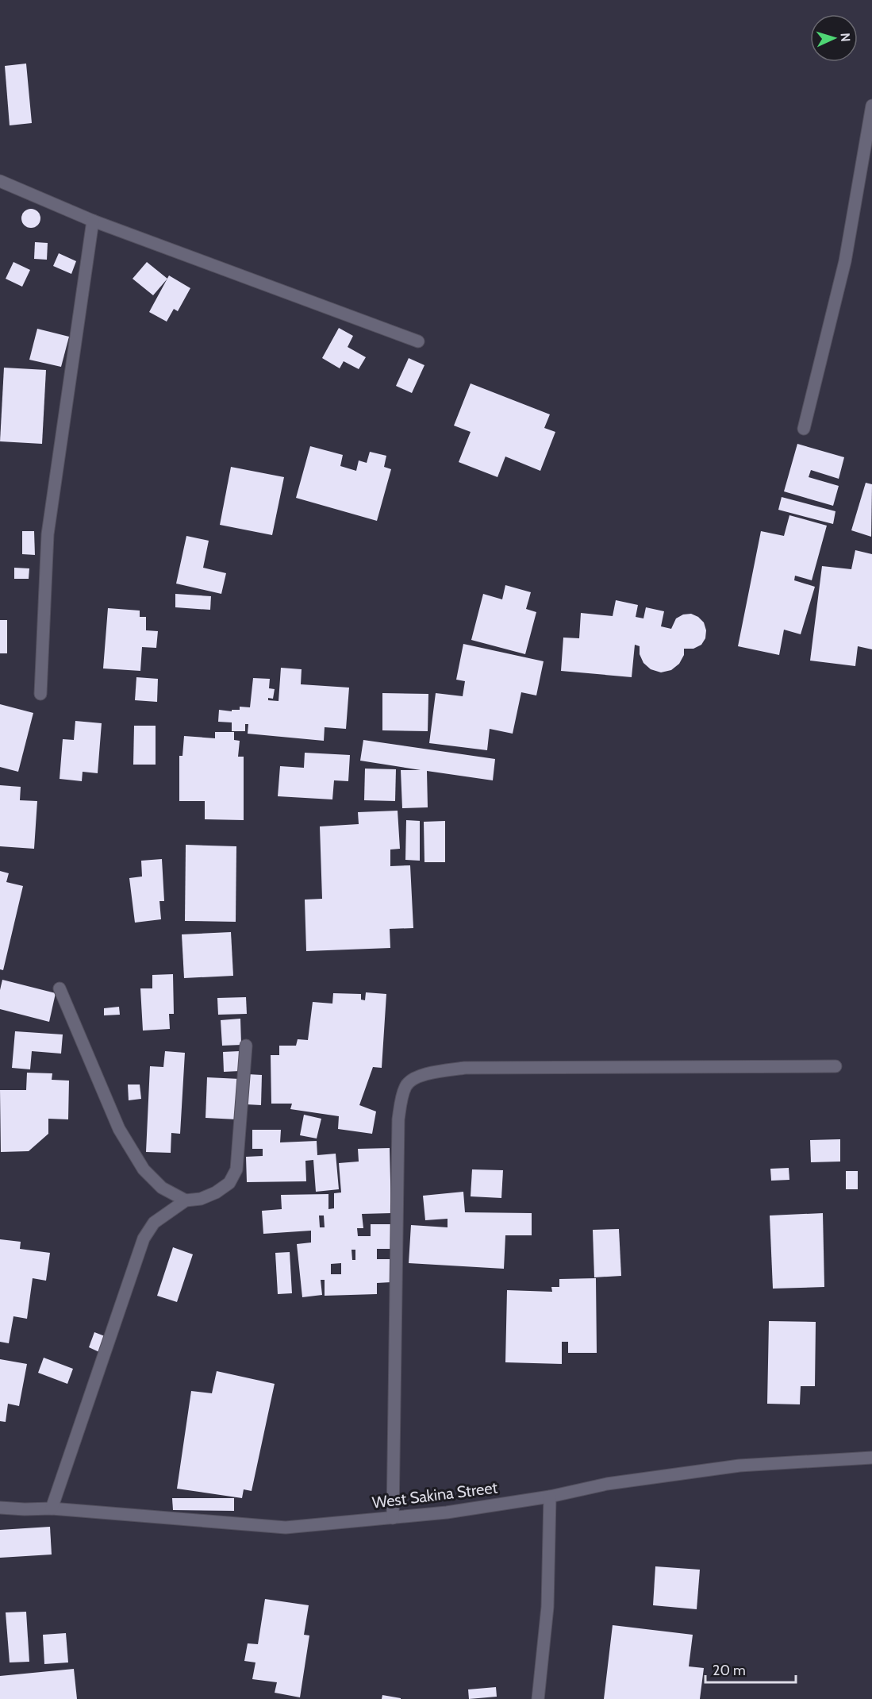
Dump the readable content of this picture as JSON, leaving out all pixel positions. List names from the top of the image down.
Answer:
{
  "streets": {
    "street": ["West Sakina Street"]
  },
  "scale_bar": "20 m",
  "north": "right"
}
